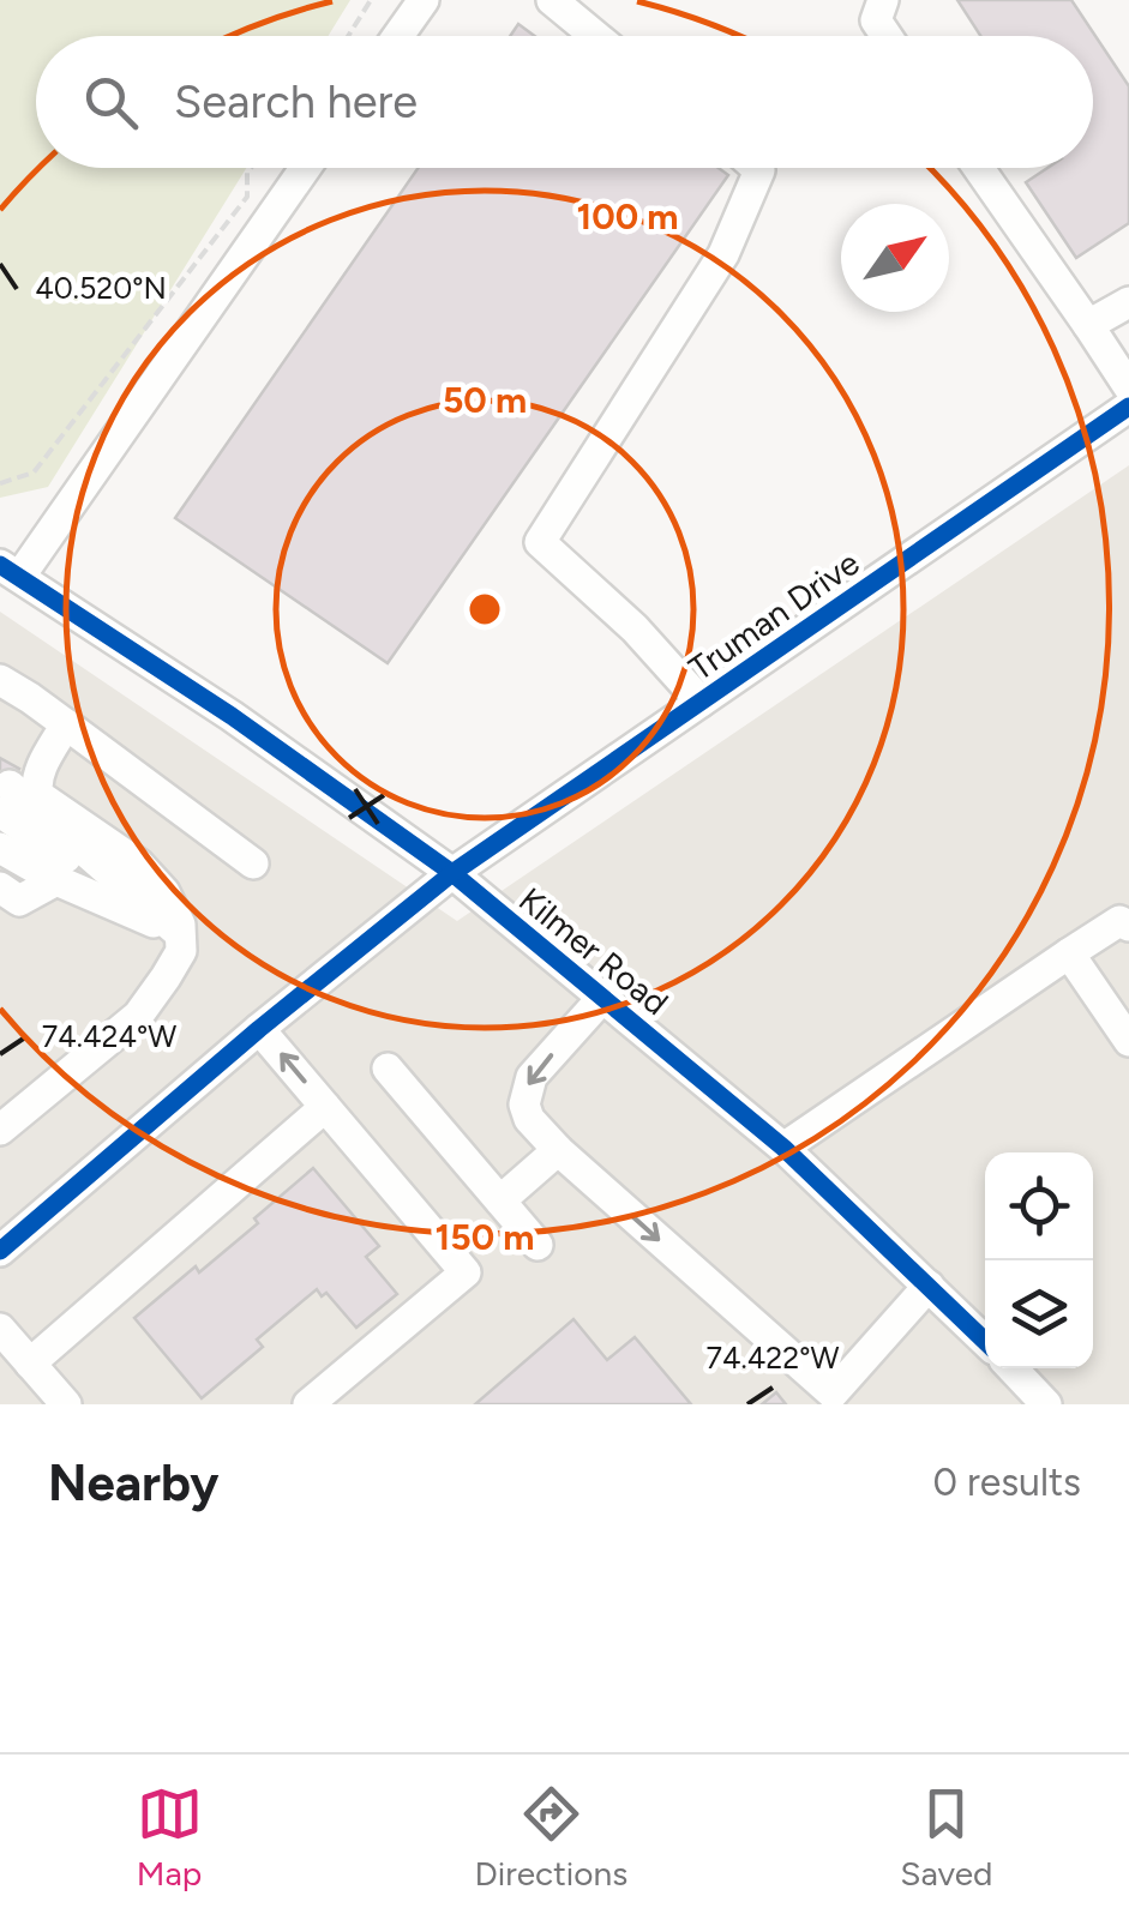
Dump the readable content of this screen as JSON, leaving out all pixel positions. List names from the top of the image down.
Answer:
{
  "streets": {
    "street": ["Truman Drive", "Kilmer Road"]
  },
  "crossings": [
    ["Truman Drive", "Kilmer Road"]
  ],
  "north": "top right",
  "page": {
    "search": "Search here",
    "heading": ["Nearby", "0 results"],
    "nav": ["Map", "Directions", "Saved"]
  },
  "coordinates": ["40.520°N", "74.424°W", "74.422°W"],
  "rings": ["100 m", "50 m", "150 m"]
}
